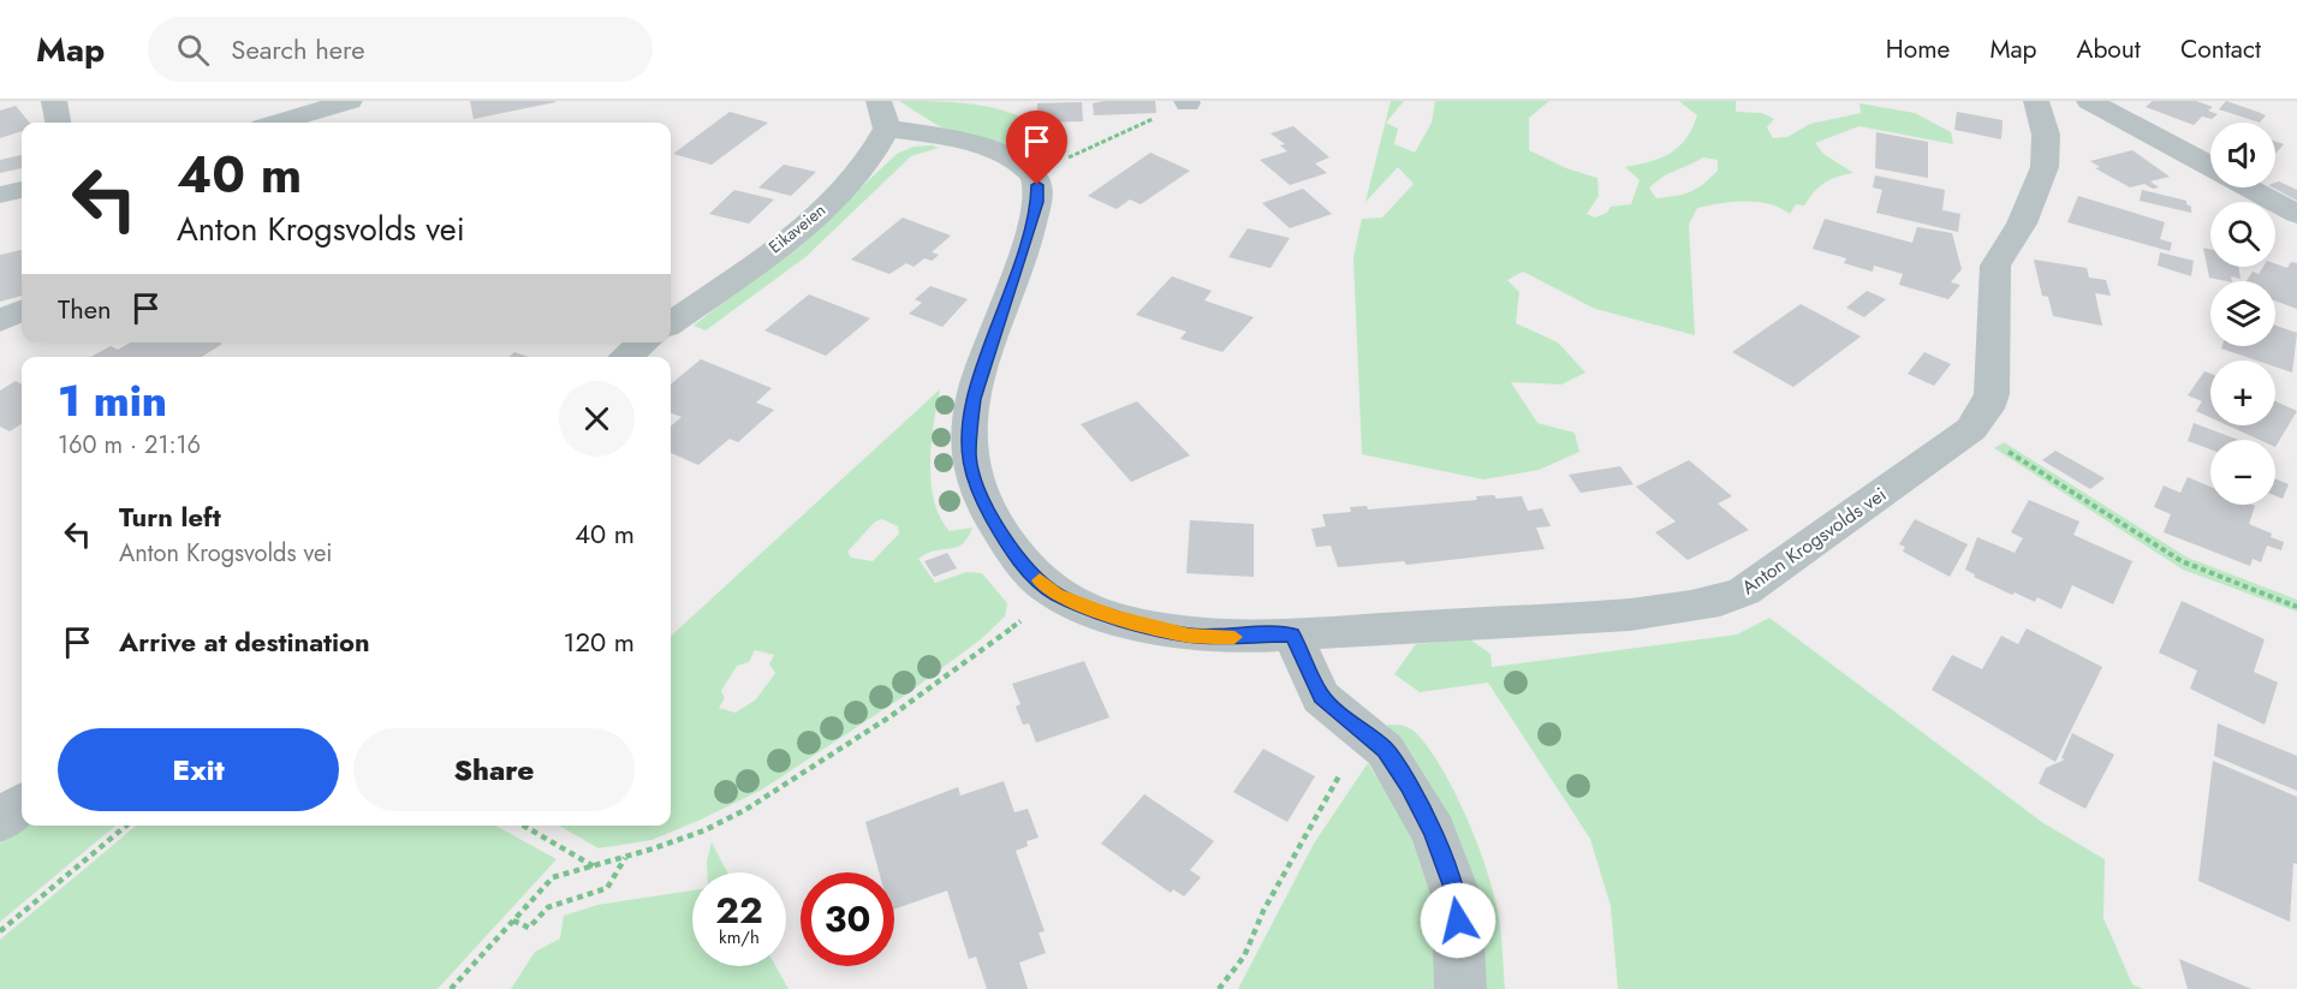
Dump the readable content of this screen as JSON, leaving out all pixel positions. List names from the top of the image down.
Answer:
{
  "streets": {
    "street": ["Eikaveien", "Anton Krogsvolds vei"]
  },
  "page": {
    "header": "Map",
    "search": "Search here",
    "nav": [
      "Home",
      "Map",
      "About",
      "Contact"
    ],
    "map_buttons": ["+", "−"],
    "turn": ["40 m", "Anton Krogsvolds vei"],
    "then": "Then",
    "heading": ["1 min", "160 m · 21:16"],
    "list": [
      {
        "name": "Turn left",
        "note": "Anton Krogsvolds vei",
        "value": "40 m"
      },
      {
        "name": "Arrive at destination",
        "value": "120 m"
      }
    ],
    "buttons": ["Exit", "Share"],
    "speed": "22 km/h",
    "limit": "30"
  }
}
